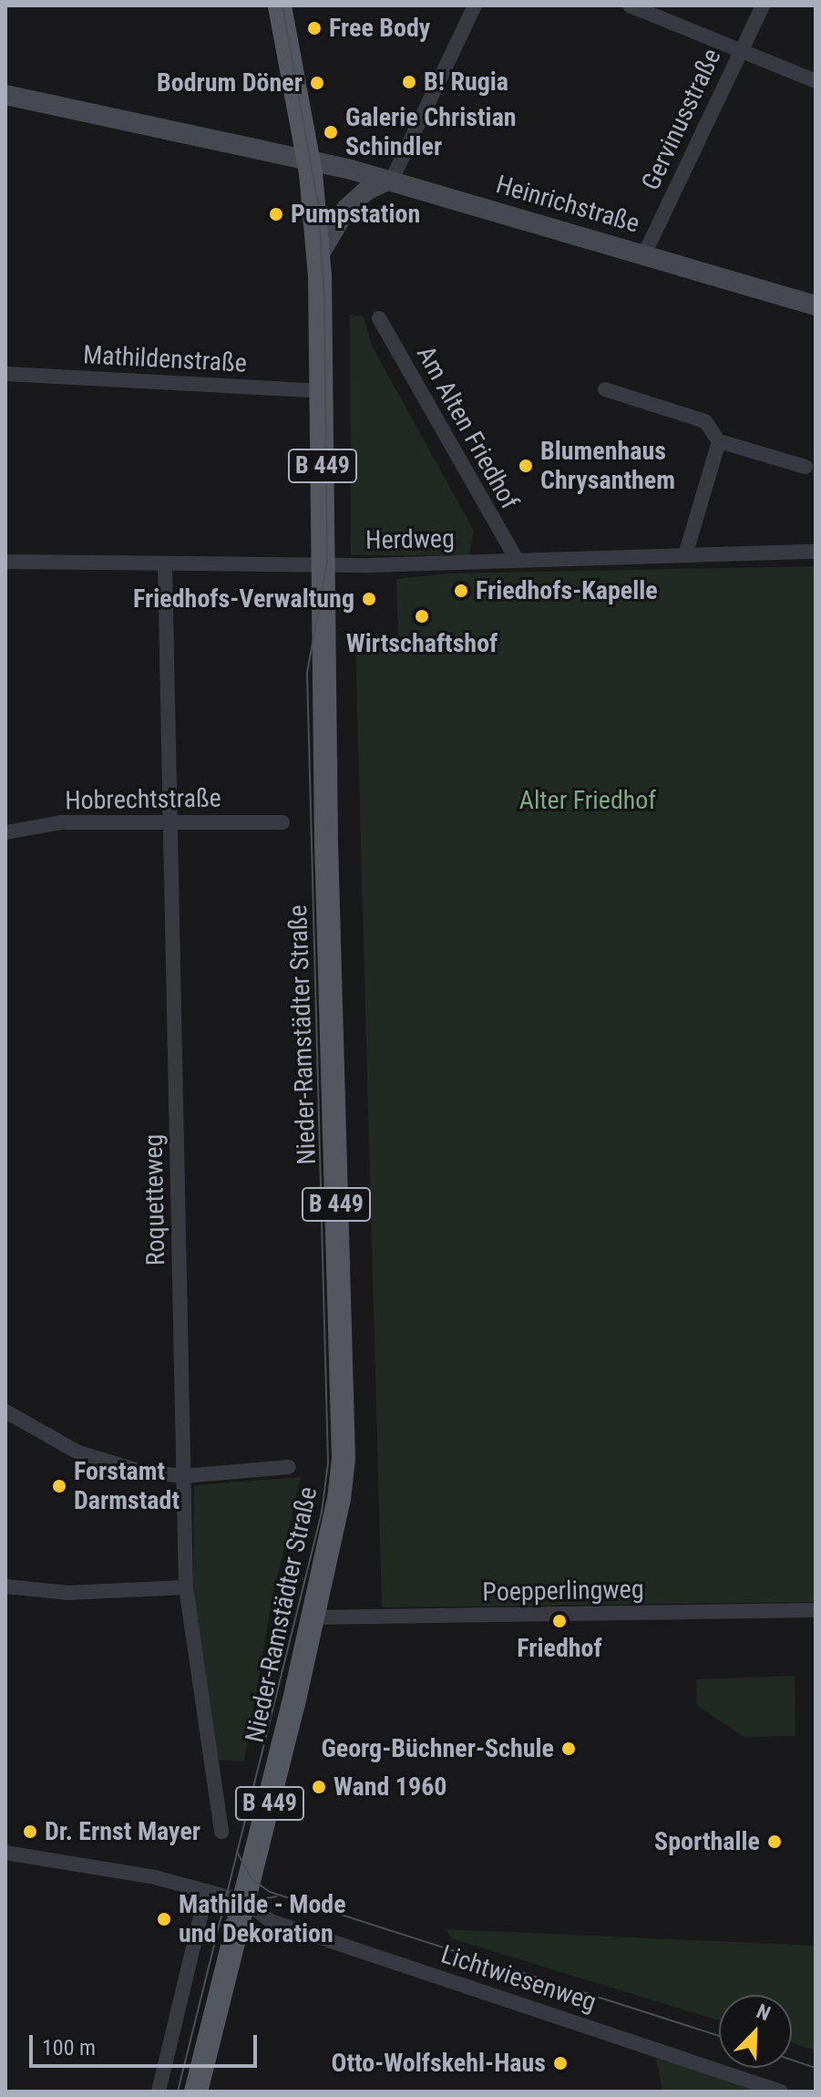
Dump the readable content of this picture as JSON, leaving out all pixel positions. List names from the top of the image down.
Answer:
{
  "streets": {
    "main road": ["Heinrichstraße", "B 449", "Nieder-Ramstädter Straße"],
    "street": [
      "Gervinusstraße",
      "Mathildenstraße",
      "Am Alten Friedhof",
      "Herdweg",
      "Hobrechtstraße",
      "Roquetteweg",
      "Poepperlingweg",
      "Lichtwiesenweg"
    ]
  },
  "crossings": [
    ["Gervinusstraße", "Heinrichstraße"],
    ["Heinrichstraße", "Nieder-Ramstädter Straße"],
    ["Mathildenstraße", "Nieder-Ramstädter Straße"],
    ["Am Alten Friedhof", "Herdweg"],
    ["Herdweg", "Nieder-Ramstädter Straße"],
    ["Herdweg", "Roquetteweg"],
    ["Hobrechtstraße", "Roquetteweg"],
    ["Nieder-Ramstädter Straße", "Poepperlingweg"],
    ["Nieder-Ramstädter Straße", "Lichtwiesenweg"]
  ],
  "parks": ["Alter Friedhof"],
  "places": [
    "Free Body",
    "B! Rugia",
    "Bodrum Döner",
    "Galerie Christian Schindler",
    "Pumpstation",
    "Blumenhaus Chrysanthem",
    "Friedhofs-Kapelle",
    "Friedhofs-Verwaltung",
    "Wirtschaftshof",
    "Forstamt Darmstadt",
    "Friedhof",
    "Georg-Büchner-Schule",
    "Wand 1960",
    "Dr. Ernst Mayer",
    "Sporthalle",
    "Mathilde - Mode und Dekoration",
    "Otto-Wolfskehl-Haus"
  ],
  "scale_bar": "100 m",
  "north": "top right"
}
